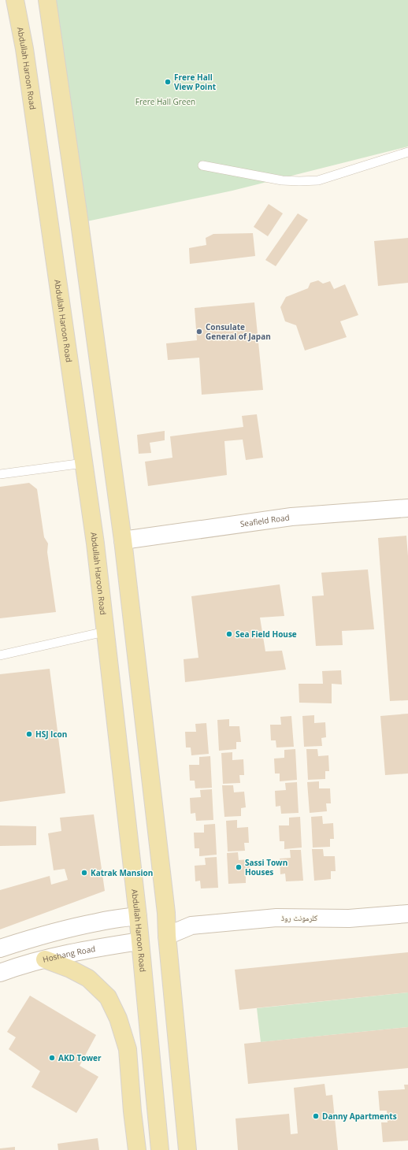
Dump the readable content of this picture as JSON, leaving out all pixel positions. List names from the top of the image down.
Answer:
{
  "streets": {
    "main road": ["Abdullah Haroon Road"],
    "street": ["Seafield Road", "کلرمونٹ روڈ", "Hoshang Road"]
  },
  "crossings": [
    ["Abdullah Haroon Road", "Hoshang Road"]
  ],
  "parks": ["Frere Hall Green"],
  "places": [
    "Frere Hall View Point",
    "Consulate General of Japan",
    "Sea Field House",
    "HSJ Icon",
    "Sassi Town Houses",
    "Katrak Mansion",
    "AKD Tower",
    "Danny Apartments"
  ]
}
